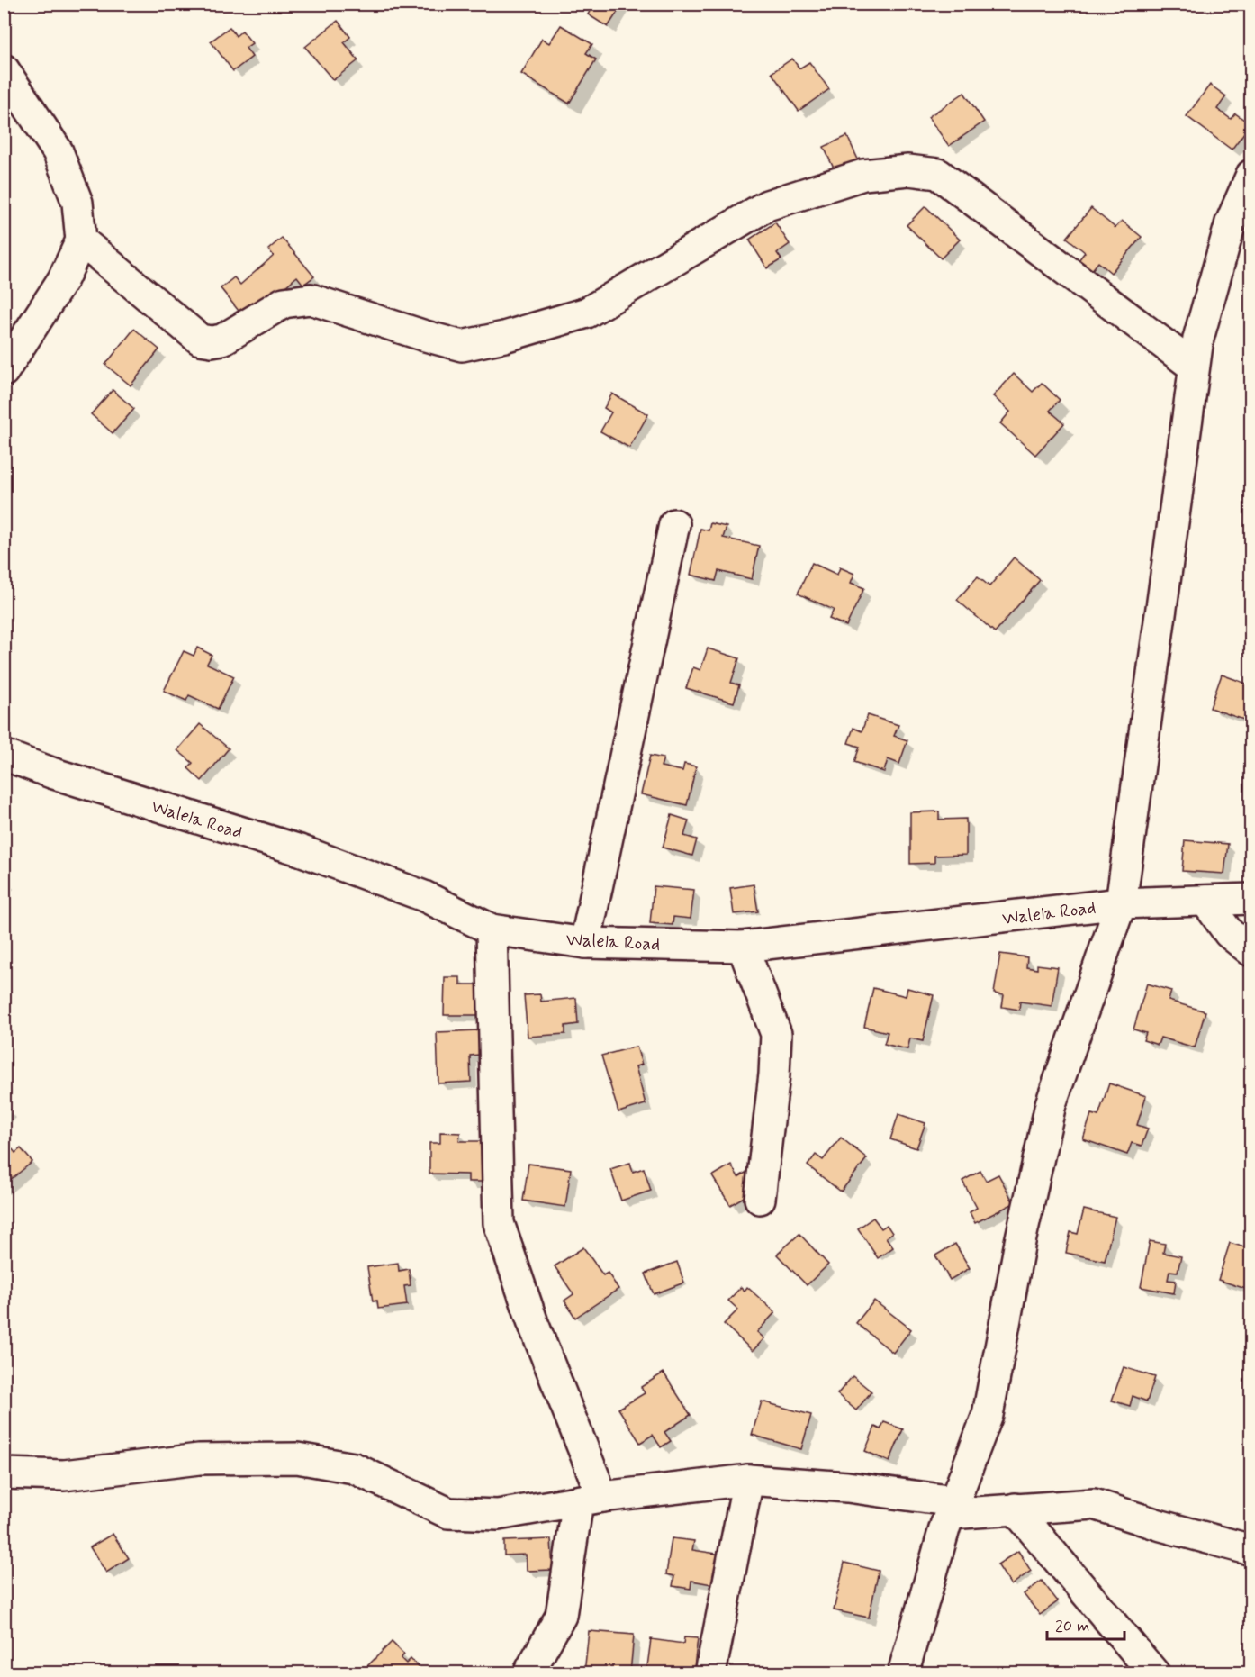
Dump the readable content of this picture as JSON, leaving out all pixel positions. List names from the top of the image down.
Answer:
{
  "streets": {
    "street": ["Walela Road"]
  },
  "scale_bar": "20 m"
}
